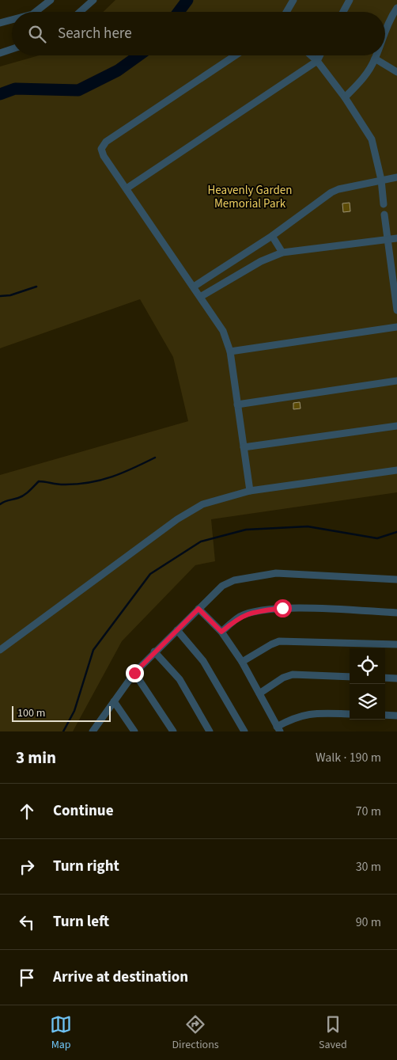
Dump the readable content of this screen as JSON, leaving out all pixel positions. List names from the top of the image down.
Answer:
{
  "parks": ["Heavenly Garden Memorial Park"],
  "scale_bar": "100 m",
  "page": {
    "search": "Search here",
    "scale": "100 m",
    "heading": ["3 min", "Walk · 190 m"],
    "list": [
      ["Continue", "70 m"],
      ["Turn right", "30 m"],
      ["Turn left", "90 m"],
      "Arrive at destination"
    ],
    "nav": ["Map", "Directions", "Saved"]
  }
}
